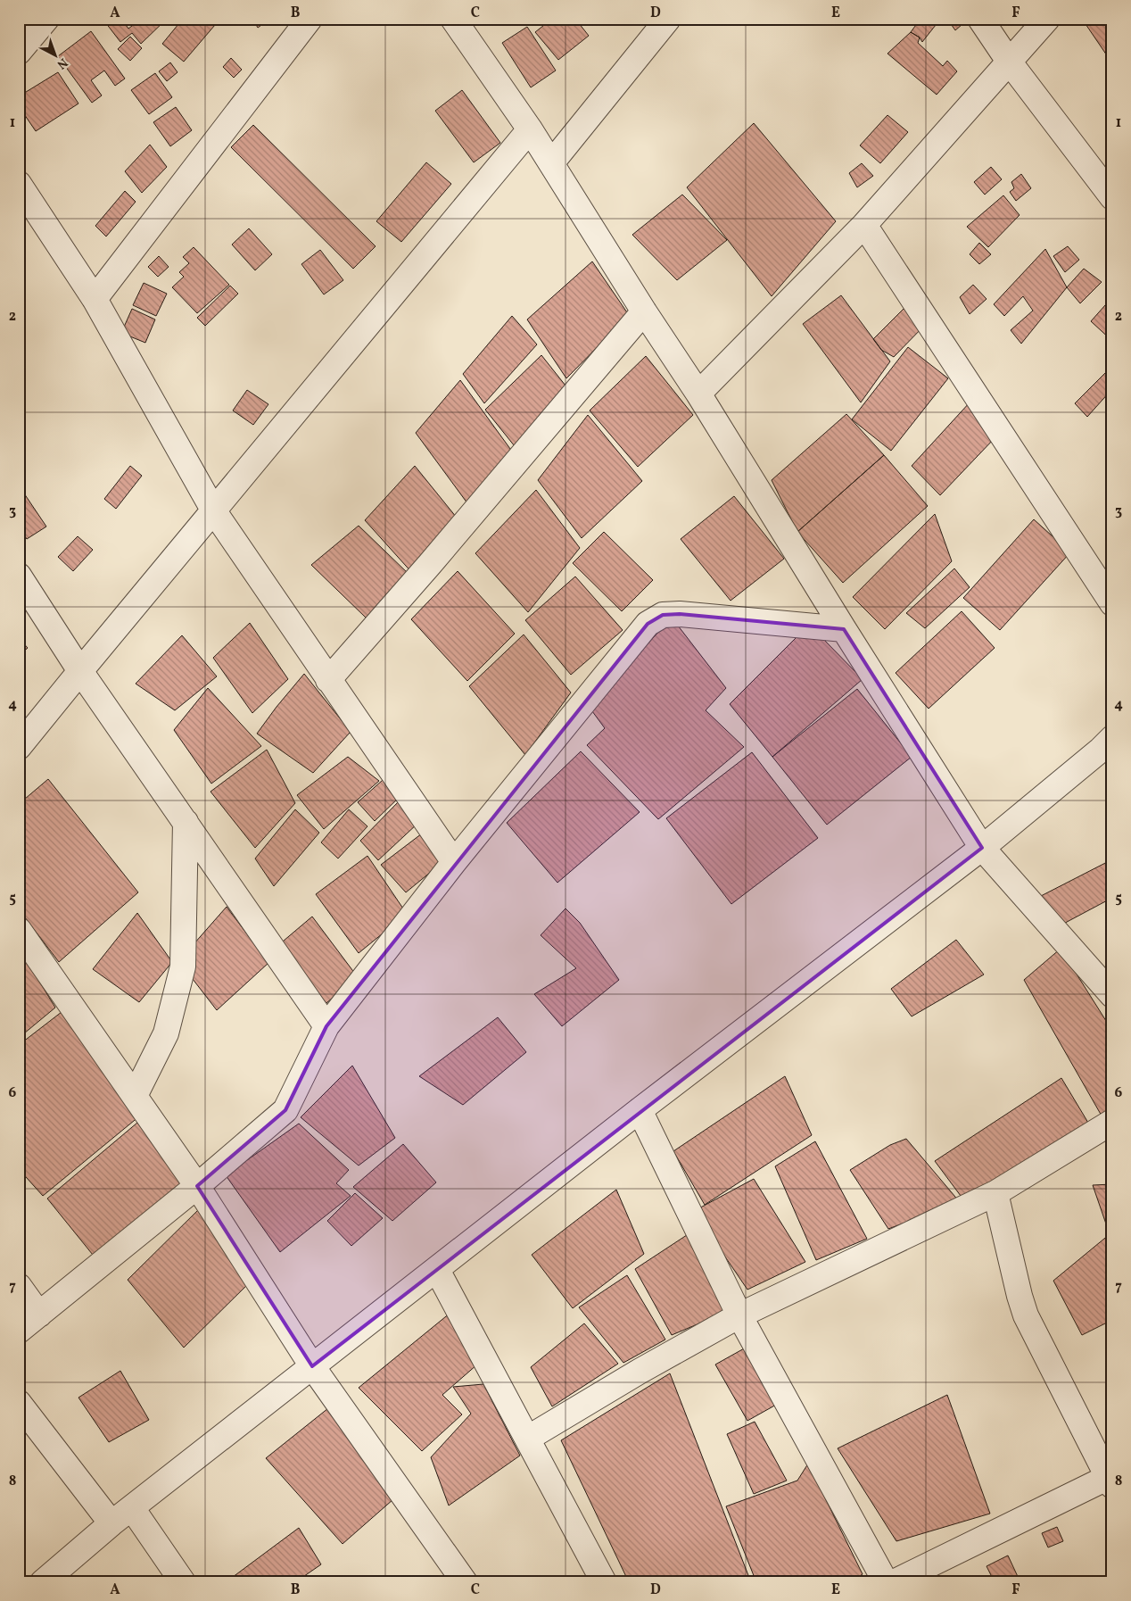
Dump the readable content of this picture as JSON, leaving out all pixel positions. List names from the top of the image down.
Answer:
{
  "north": "bottom right",
  "grid": {
    "columns": [
      "A",
      "B",
      "C",
      "D",
      "E",
      "F"
    ],
    "rows": [
      "1",
      "2",
      "3",
      "4",
      "5",
      "6",
      "7",
      "8"
    ]
  }
}
